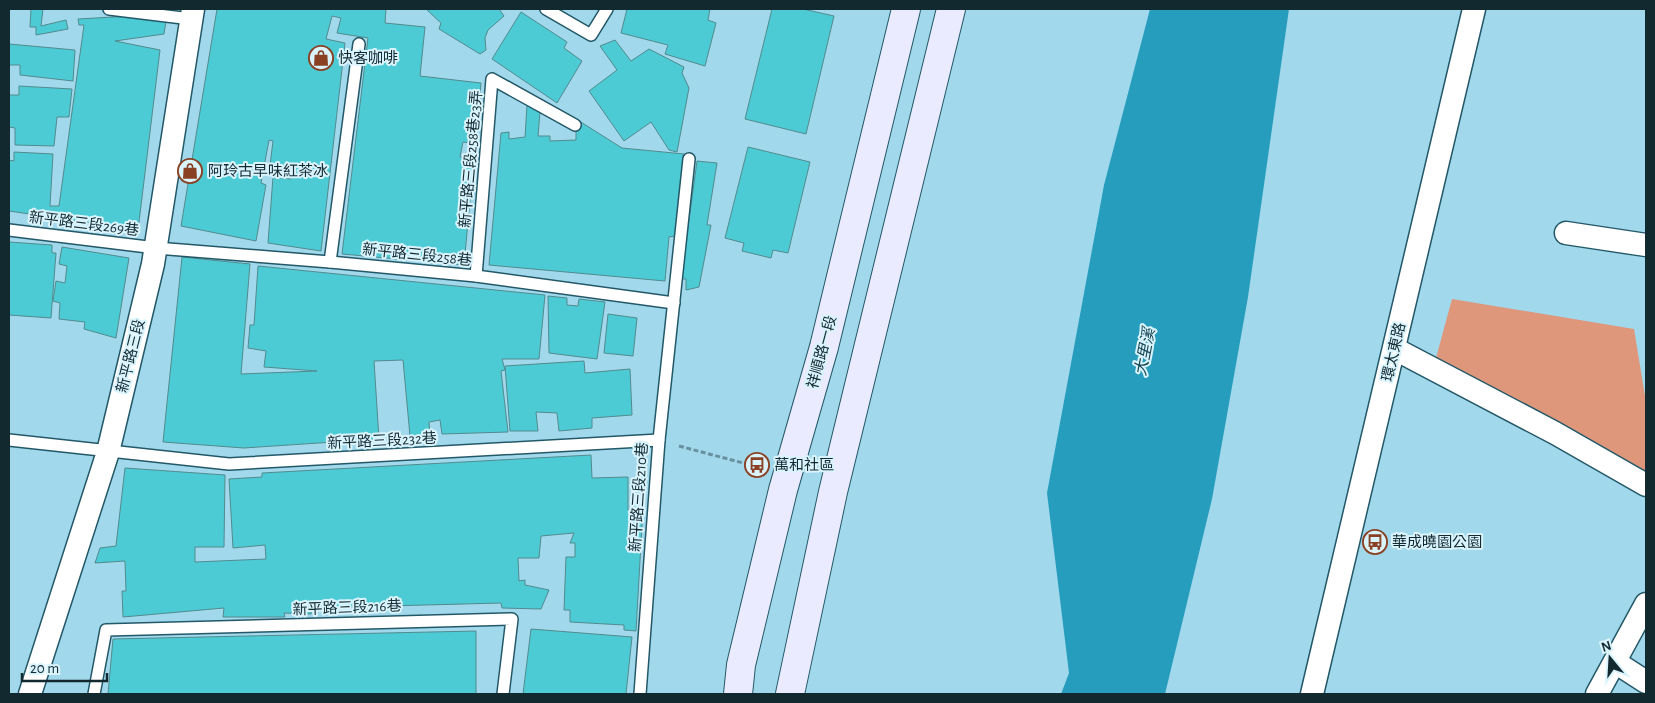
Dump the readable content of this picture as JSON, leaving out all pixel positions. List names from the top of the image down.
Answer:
{
  "streets": {
    "street": ["祥順路一段", "環太東路", "新平路三段"],
    "lane": [
      "新平路三段258巷23弄",
      "新平路三段269巷",
      "新平路三段258巷",
      "新平路三段232巷",
      "新平路三段210巷",
      "新平路三段216巷"
    ]
  },
  "crossings": [
    ["新平路三段258巷23弄", "新平路三段258巷"],
    ["新平路三段269巷", "新平路三段258巷"],
    ["新平路三段269巷", "新平路三段"],
    ["新平路三段258巷", "新平路三段"],
    ["新平路三段258巷", "新平路三段210巷"],
    ["新平路三段", "新平路三段232巷"],
    ["新平路三段232巷", "新平路三段210巷"]
  ],
  "water": ["大里溪"],
  "places": {
    "shop": ["快客咖啡", "阿玲古早味紅茶冰"],
    "bus stop": ["萬和社區", "華成曉園公園"]
  },
  "scale_bar": "20 m",
  "north": "top"
}
